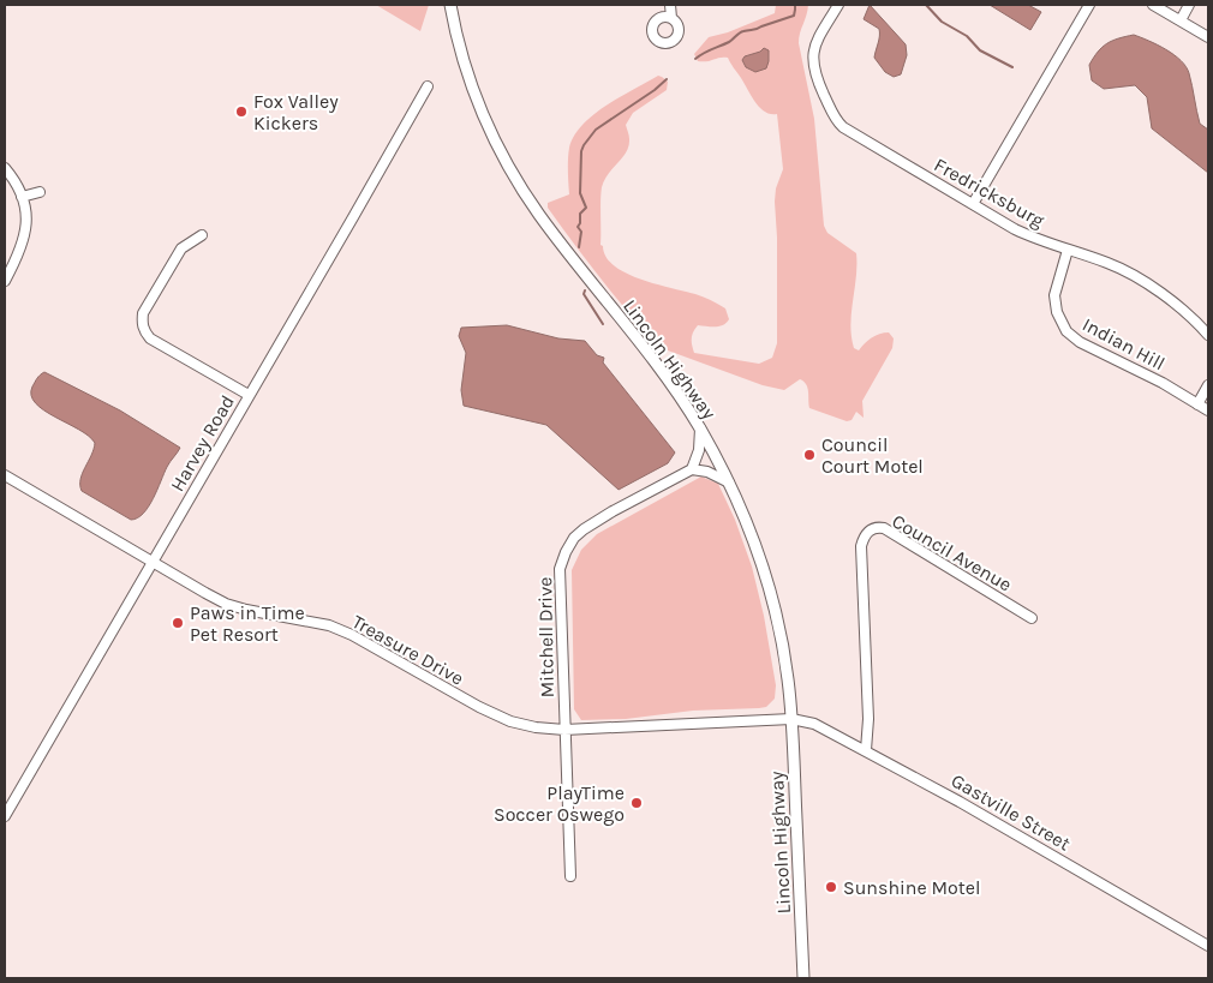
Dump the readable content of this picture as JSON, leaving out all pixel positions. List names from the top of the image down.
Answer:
{
  "streets": {
    "main road": ["Lincoln Highway"],
    "street": [
      "Fredricksburg",
      "Indian Hill",
      "Harvey Road",
      "Council Avenue",
      "Mitchell Drive",
      "Treasure Drive",
      "Gastville Street"
    ]
  },
  "crossings": [
    ["Fredricksburg", "Indian Hill"],
    ["Lincoln Highway", "Treasure Drive"],
    ["Lincoln Highway", "Gastville Street"],
    ["Harvey Road", "Treasure Drive"],
    ["Council Avenue", "Gastville Street"],
    ["Mitchell Drive", "Treasure Drive"],
    ["Treasure Drive", "Gastville Street"]
  ],
  "places": [
    "Fox Valley Kickers",
    "Council Court Motel",
    "Paws in Time Pet Resort",
    "PlayTime Soccer Oswego",
    "Sunshine Motel"
  ]
}
